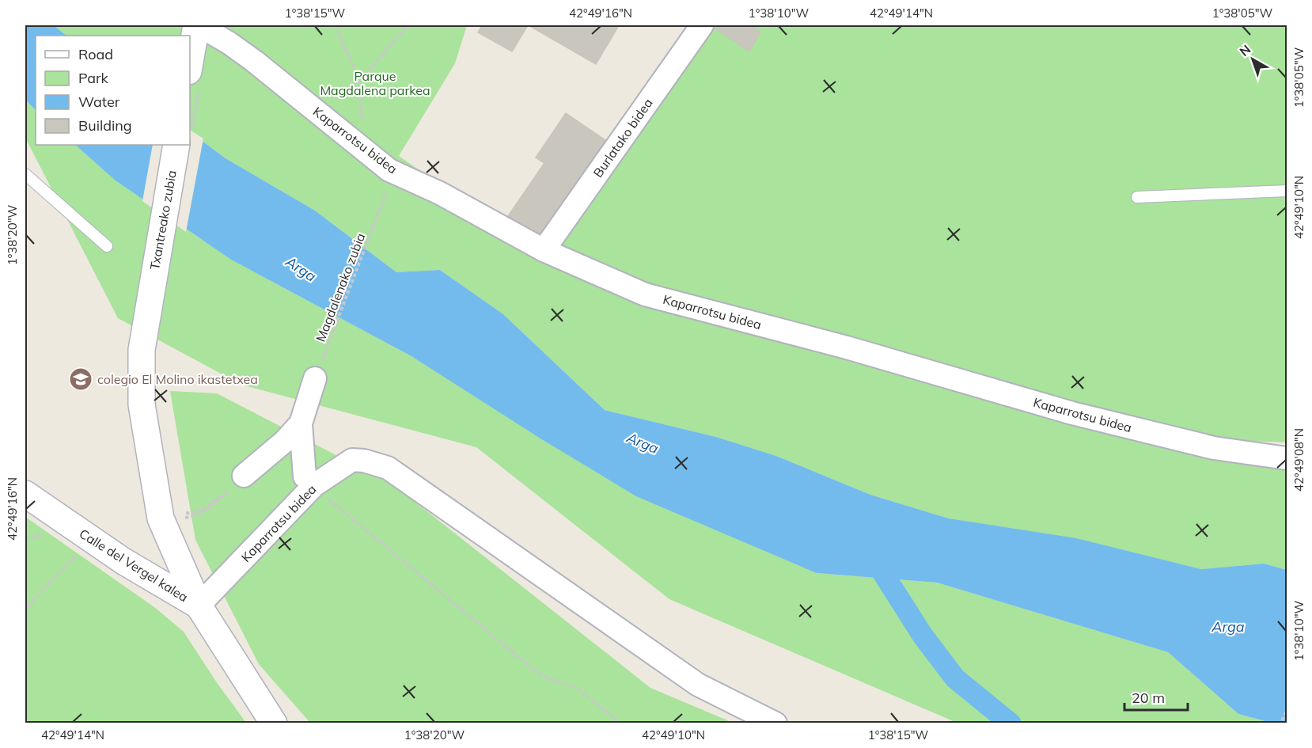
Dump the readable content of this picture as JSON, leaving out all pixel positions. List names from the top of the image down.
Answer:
{
  "streets": {
    "main road": ["Txantreako zubia", "Calle del Vergel kalea"],
    "street": ["Burlatako bidea", "Kaparrotsu bidea"],
    "path": ["Magdalenako zubia"]
  },
  "crossings": [
    ["Burlatako bidea", "Kaparrotsu bidea"],
    ["Kaparrotsu bidea", "Txantreako zubia"],
    ["Kaparrotsu bidea", "Calle del Vergel kalea"],
    ["Txantreako zubia", "Calle del Vergel kalea"]
  ],
  "water": ["Arga"],
  "parks": ["Parque Magdalena parkea"],
  "places": {
    "school or university": ["colegio El Molino ikastetxea"]
  },
  "legend": [
    "Road",
    "Park",
    "Water",
    "Building"
  ],
  "scale_bar": "20 m",
  "north": "top left",
  "coordinates": [
    "1°38'15\"W",
    "42°49'16\"N",
    "1°38'10\"W",
    "42°49'14\"N",
    "1°38'05\"W",
    "42°49'10\"N",
    "1°38'20\"W",
    "42°49'08\"N"
  ]
}
